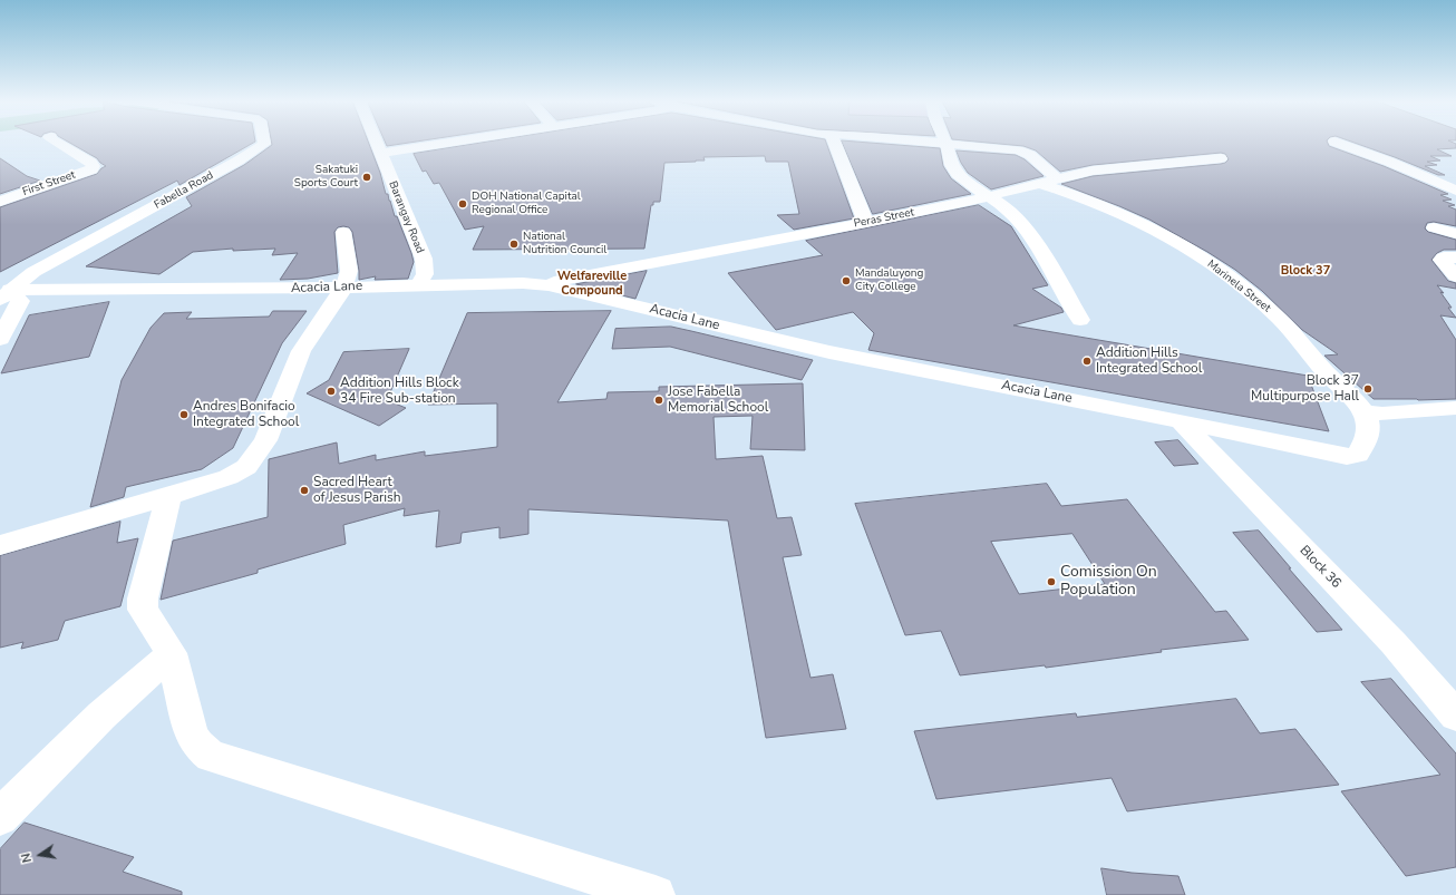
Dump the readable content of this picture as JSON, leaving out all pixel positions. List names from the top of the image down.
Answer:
{
  "streets": {
    "street": [
      "First Street",
      "Fabella Road",
      "Barangay Road",
      "Peras Street",
      "Marinela Street",
      "Acacia Lane",
      "Block 36"
    ]
  },
  "crossings": [
    ["Fabella Road", "Acacia Lane"],
    ["Barangay Road", "Acacia Lane"],
    ["Peras Street", "Marinela Street"],
    ["Peras Street", "Acacia Lane"],
    ["Marinela Street", "Acacia Lane"],
    ["Acacia Lane", "Block 36"]
  ],
  "districts": ["Block 37", "Welfareville Compound"],
  "places": [
    "Sakatuki Sports Court",
    "DOH National Capital Regional Office",
    "National Nutrition Council",
    "Mandaluyong City College",
    "Addition Hills Integrated School",
    "Block 37 Multipurpose Hall",
    "Addition Hills Block 34 Fire Sub-station",
    "Jose Fabella Memorial School",
    "Andres Bonifacio Integrated School",
    "Sacred Heart of Jesus Parish",
    "Comission On Population"
  ],
  "north": "left"
}
